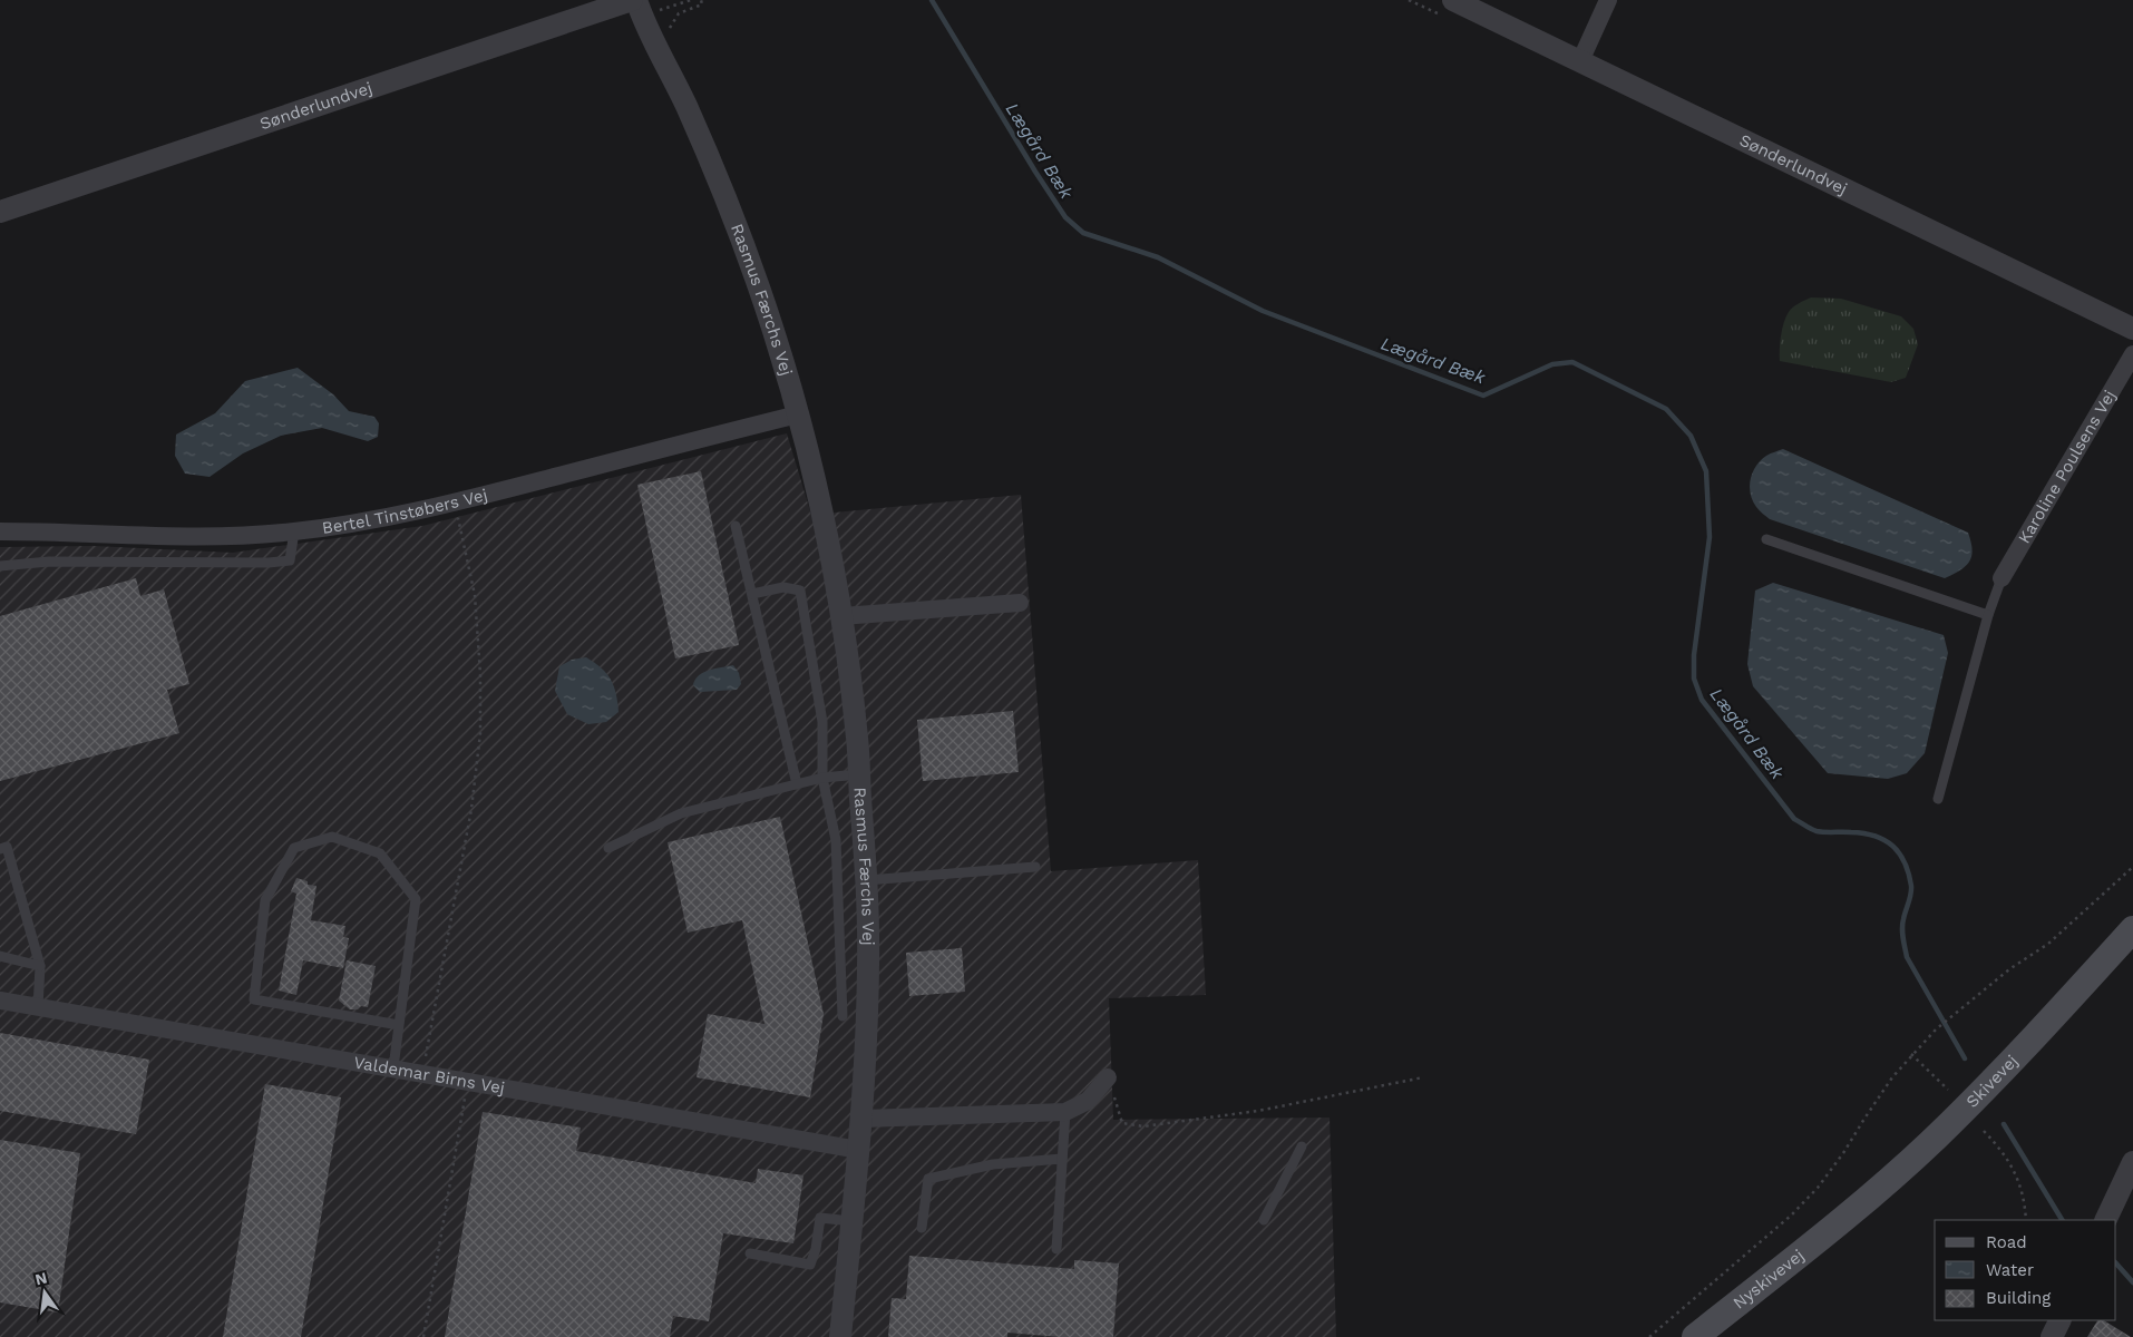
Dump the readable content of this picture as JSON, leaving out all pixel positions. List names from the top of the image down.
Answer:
{
  "streets": {
    "main road": ["Skivevej", "Nyskivevej"],
    "street": [
      "Sønderlundvej",
      "Rasmus Færchs Vej",
      "Karoline Poulsens Vej",
      "Bertel Tinstøbers Vej",
      "Valdemar Birns Vej"
    ]
  },
  "crossings": [
    ["Sønderlundvej", "Rasmus Færchs Vej"],
    ["Rasmus Færchs Vej", "Bertel Tinstøbers Vej"],
    ["Rasmus Færchs Vej", "Valdemar Birns Vej"],
    ["Skivevej", "Nyskivevej"]
  ],
  "water": ["Lægård Bæk"],
  "legend": ["Road", "Water", "Building"],
  "north": "top"
}
